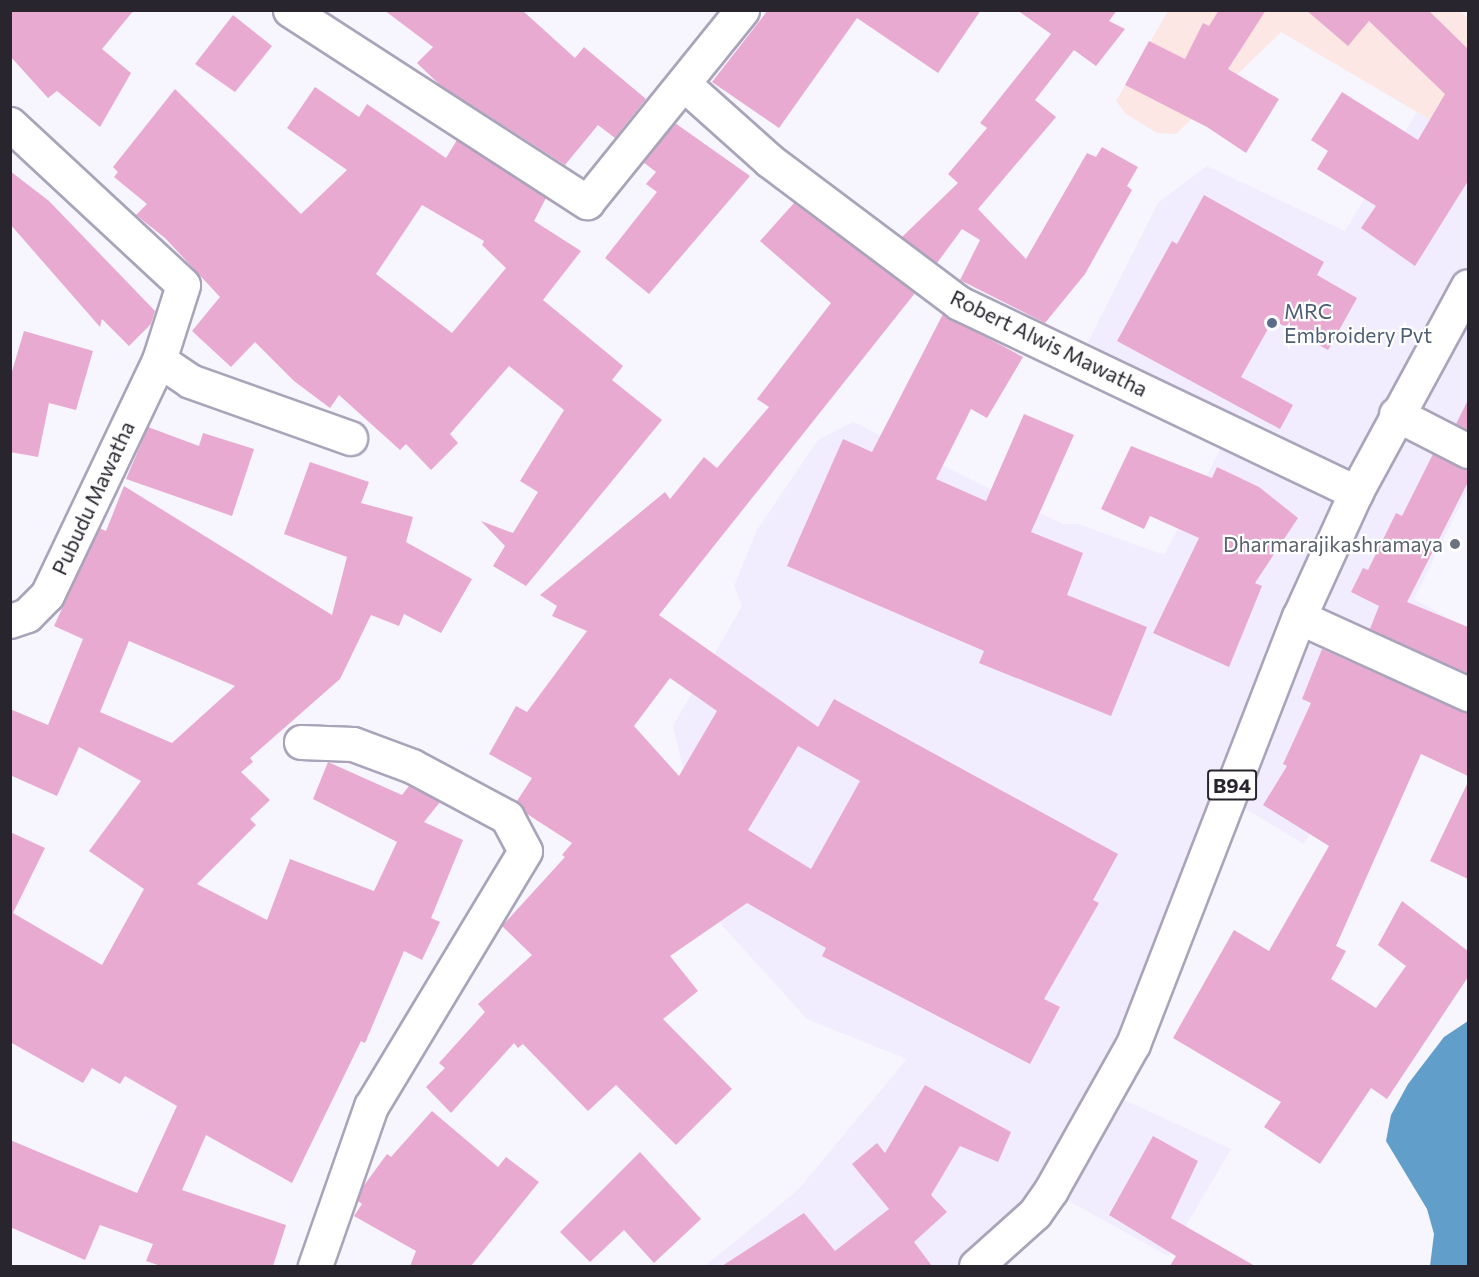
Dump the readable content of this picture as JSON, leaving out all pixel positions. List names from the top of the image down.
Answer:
{
  "streets": {
    "street": ["Robert Alwis Mawatha", "Pubudu Mawatha", "B94"]
  },
  "crossings": [
    ["Robert Alwis Mawatha", "B94"]
  ],
  "places": ["MRC Embroidery Pvt", "Dharmarajikashramaya"]
}
